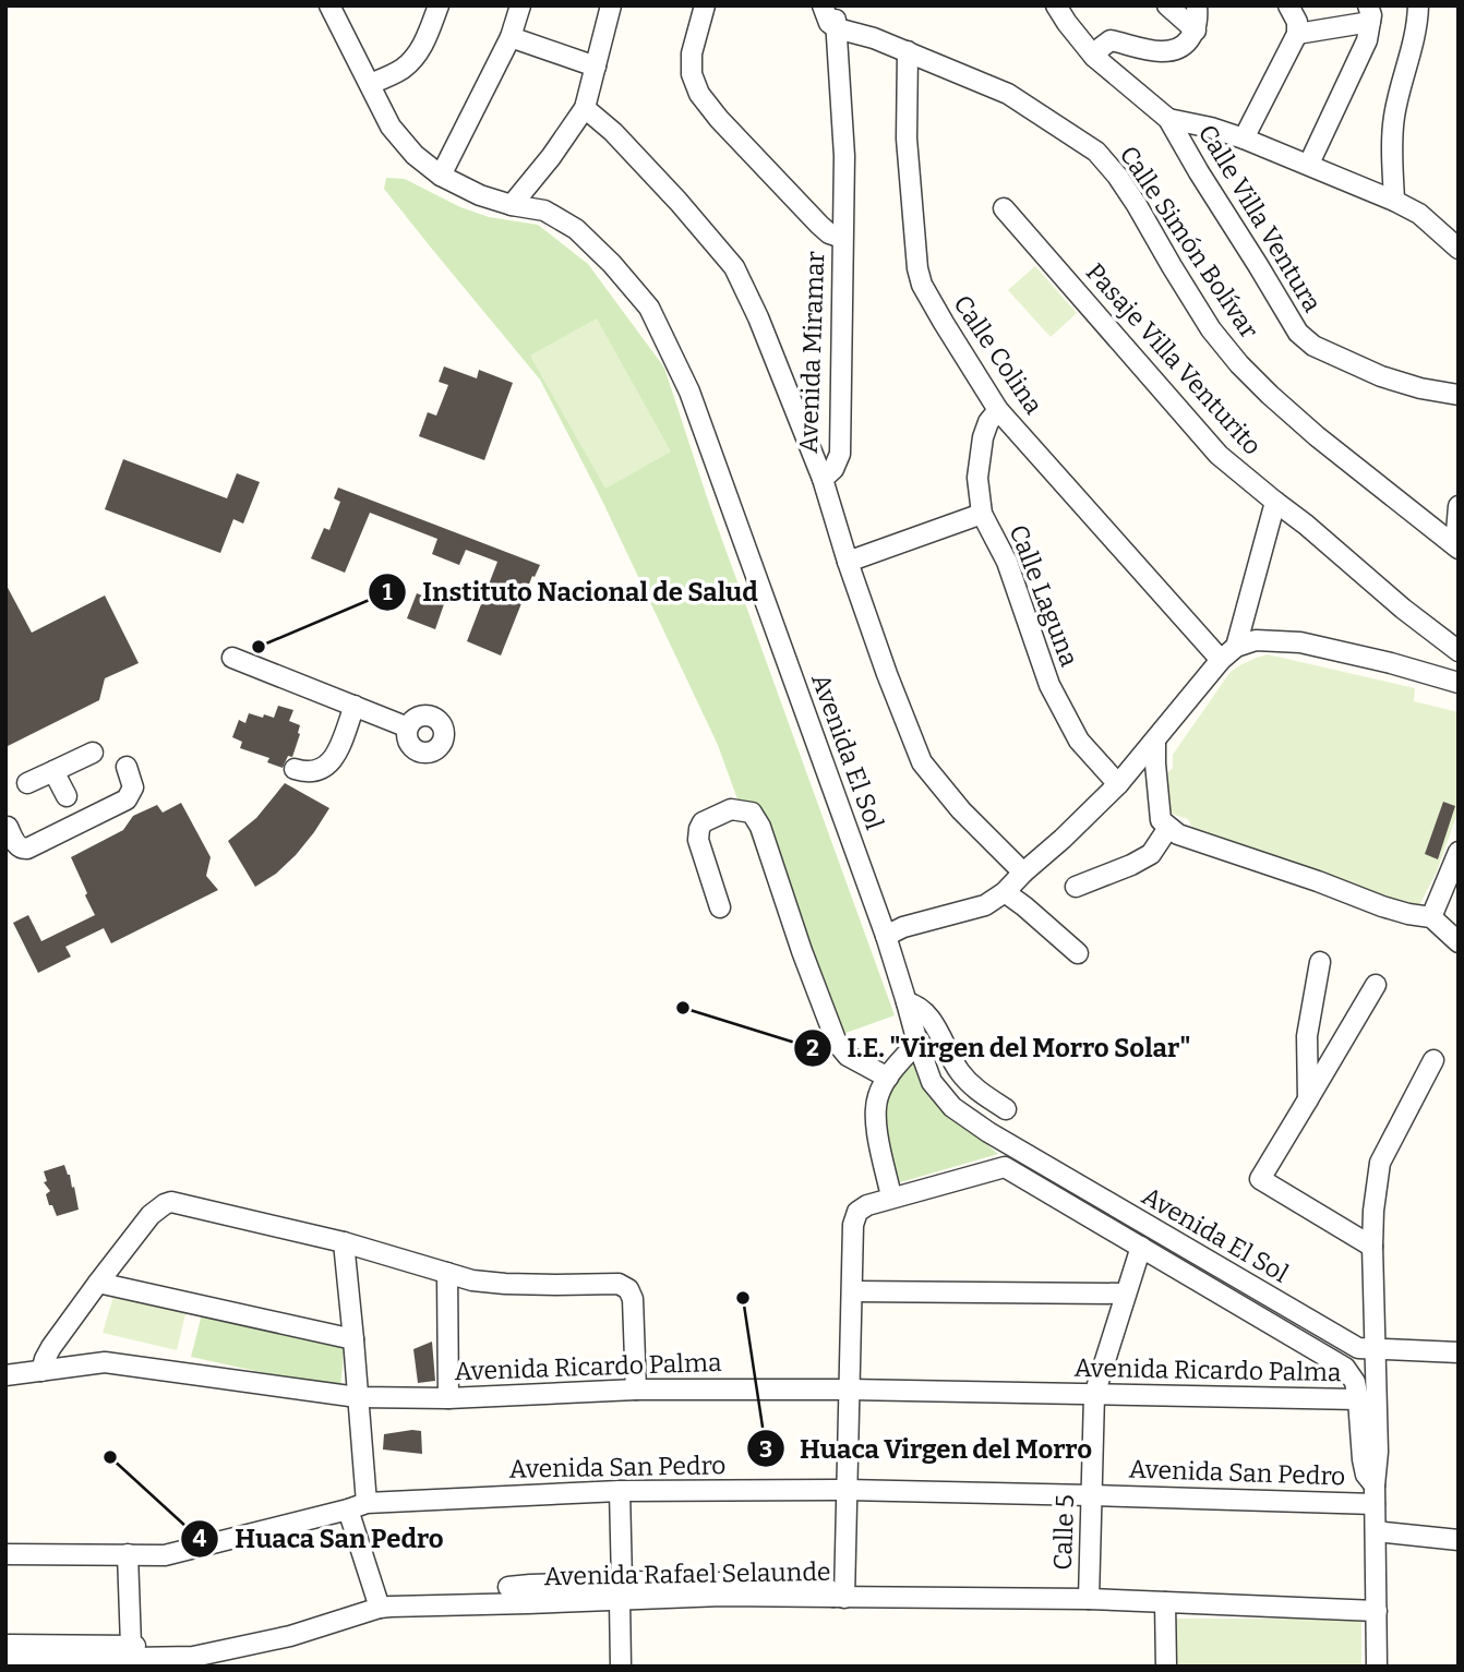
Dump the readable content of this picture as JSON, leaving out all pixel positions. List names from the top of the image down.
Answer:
{
  "streets": {
    "street": [
      "Calle Villa Ventura",
      "Calle Simón Bolívar",
      "Avenida Miramar",
      "Calle Colina",
      "Pasaje Villa Venturito",
      "Calle Laguna",
      "Avenida El Sol",
      "Avenida Ricardo Palma",
      "Avenida San Pedro",
      "Calle 5",
      "Avenida Rafael Selaunde"
    ]
  },
  "crossings": [
    ["Calle Simón Bolívar", "Avenida Miramar"],
    ["Calle Simón Bolívar", "Calle Colina"],
    ["Calle Colina", "Calle Laguna"],
    ["Avenida Ricardo Palma", "Calle 5"],
    ["Avenida San Pedro", "Calle 5"],
    ["Calle 5", "Avenida Rafael Selaunde"]
  ],
  "places": [
    "Instituto Nacional de Salud",
    "I.E. \"Virgen del Morro Solar\"",
    "Huaca Virgen del Morro",
    "Huaca San Pedro"
  ]
}
